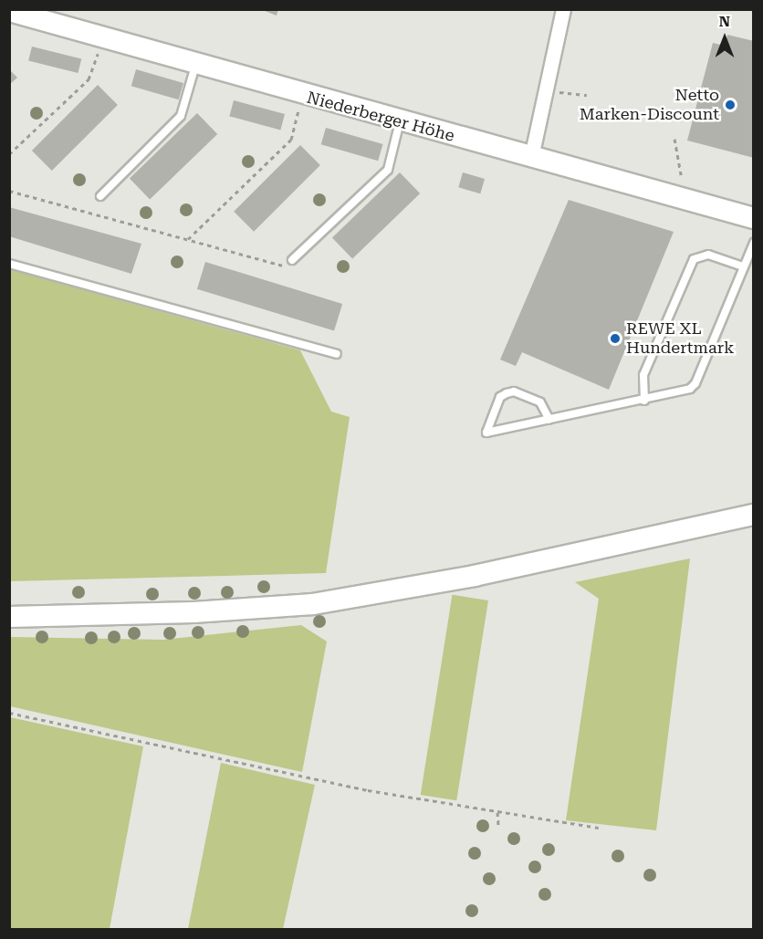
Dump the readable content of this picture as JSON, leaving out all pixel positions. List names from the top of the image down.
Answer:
{
  "streets": {
    "street": ["Niederberger Höhe"]
  },
  "places": ["Netto Marken-Discount", "REWE XL Hundertmark"],
  "north": "top"
}
